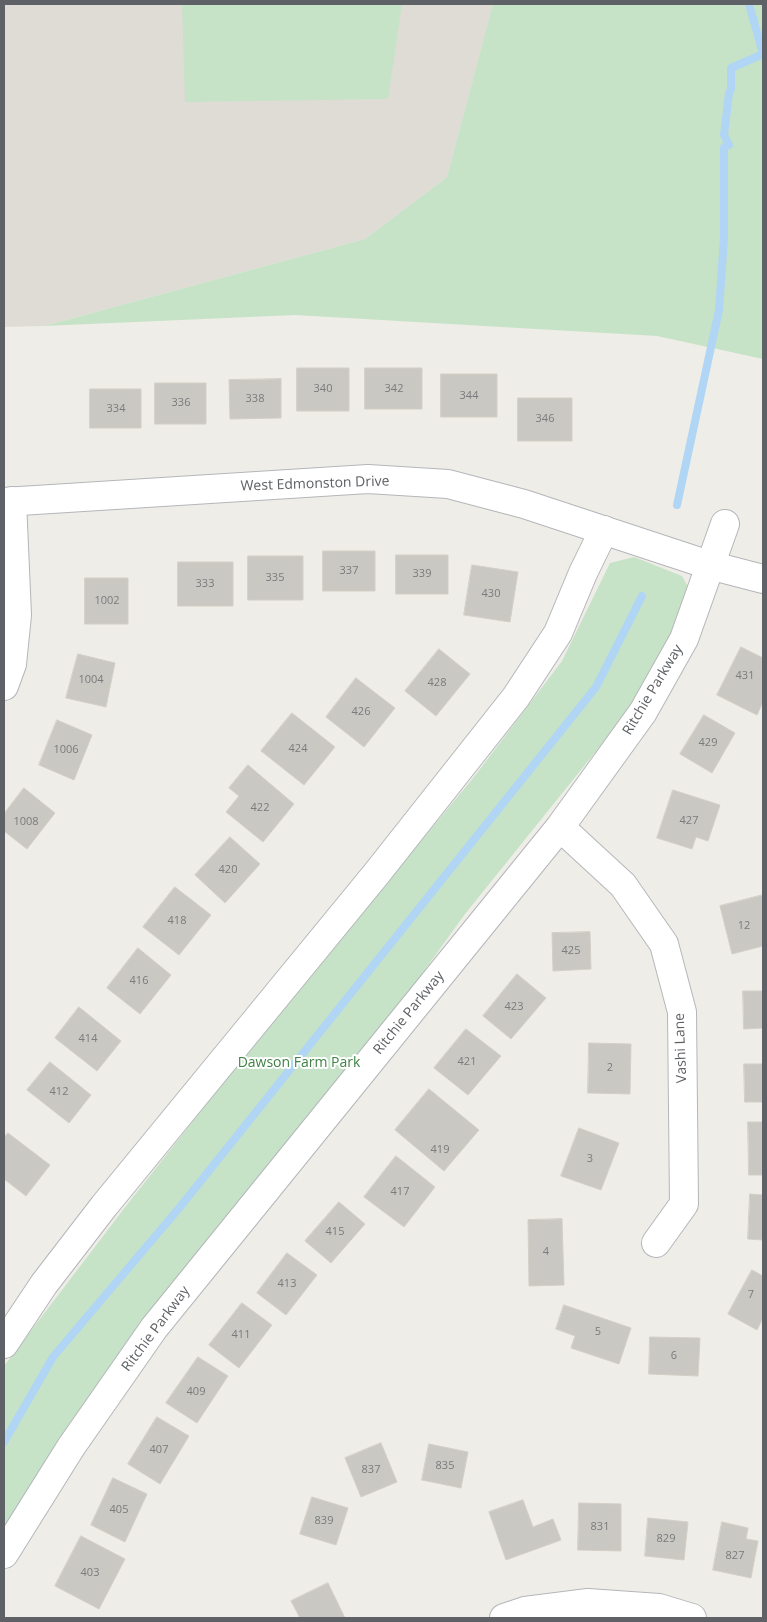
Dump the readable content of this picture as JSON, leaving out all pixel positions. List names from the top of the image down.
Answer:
{
  "streets": {
    "street": ["West Edmonston Drive", "Ritchie Parkway", "Vashi Lane"]
  },
  "crossings": [
    ["West Edmonston Drive", "Ritchie Parkway"],
    ["Ritchie Parkway", "Vashi Lane"]
  ],
  "parks": ["Dawson Farm Park"],
  "house_numbers": [
    "340",
    "342",
    "344",
    "338",
    "336",
    "334",
    "346",
    "337",
    "339",
    "335",
    "333",
    "430",
    "1002",
    "431",
    "1004",
    "428",
    "426",
    "429",
    "424",
    "1006",
    "422",
    "427",
    "1008",
    "420",
    "418",
    "12",
    "425",
    "416",
    "423",
    "414",
    "421",
    "2",
    "412",
    "419",
    "3",
    "417",
    "415",
    "4",
    "413",
    "7",
    "5",
    "411",
    "6",
    "409",
    "407",
    "835",
    "837",
    "405",
    "839",
    "831",
    "829",
    "827",
    "403"
  ]
}
